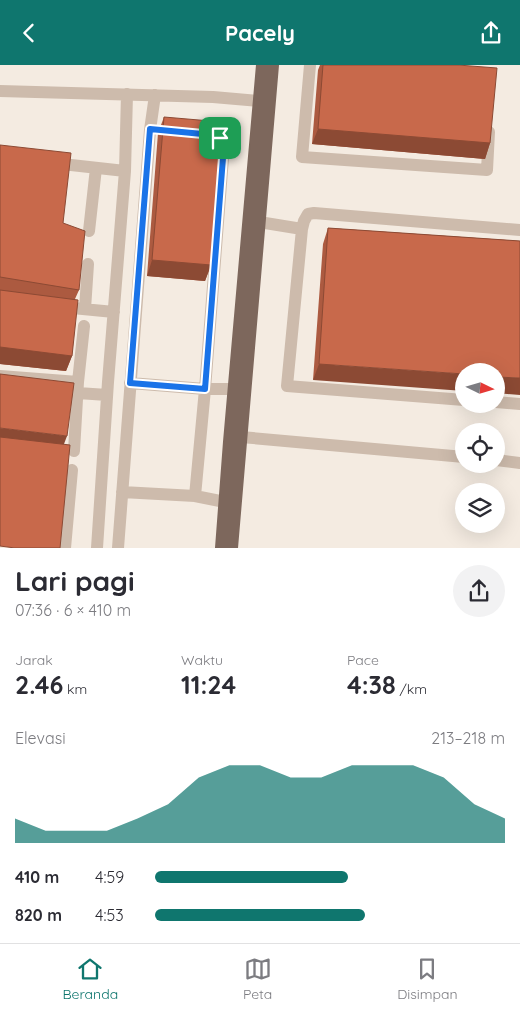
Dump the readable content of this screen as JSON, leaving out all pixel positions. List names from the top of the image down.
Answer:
{
  "north": "right",
  "page": {
    "header": "Pacely",
    "heading": ["Lari pagi", "07:36 · 6 × 410 m"],
    "stats": [
      ["Jarak", "2.46 km"],
      ["Waktu", "11:24"],
      ["Pace", "4:38 /km"]
    ],
    "chart": ["Elevasi", "213–218 m"],
    "list": [
      {
        "name": "410 m",
        "note": "4:59"
      },
      {
        "name": "820 m",
        "note": "4:53"
      }
    ],
    "tabs": ["Beranda", "Peta", "Disimpan"]
  }
}
